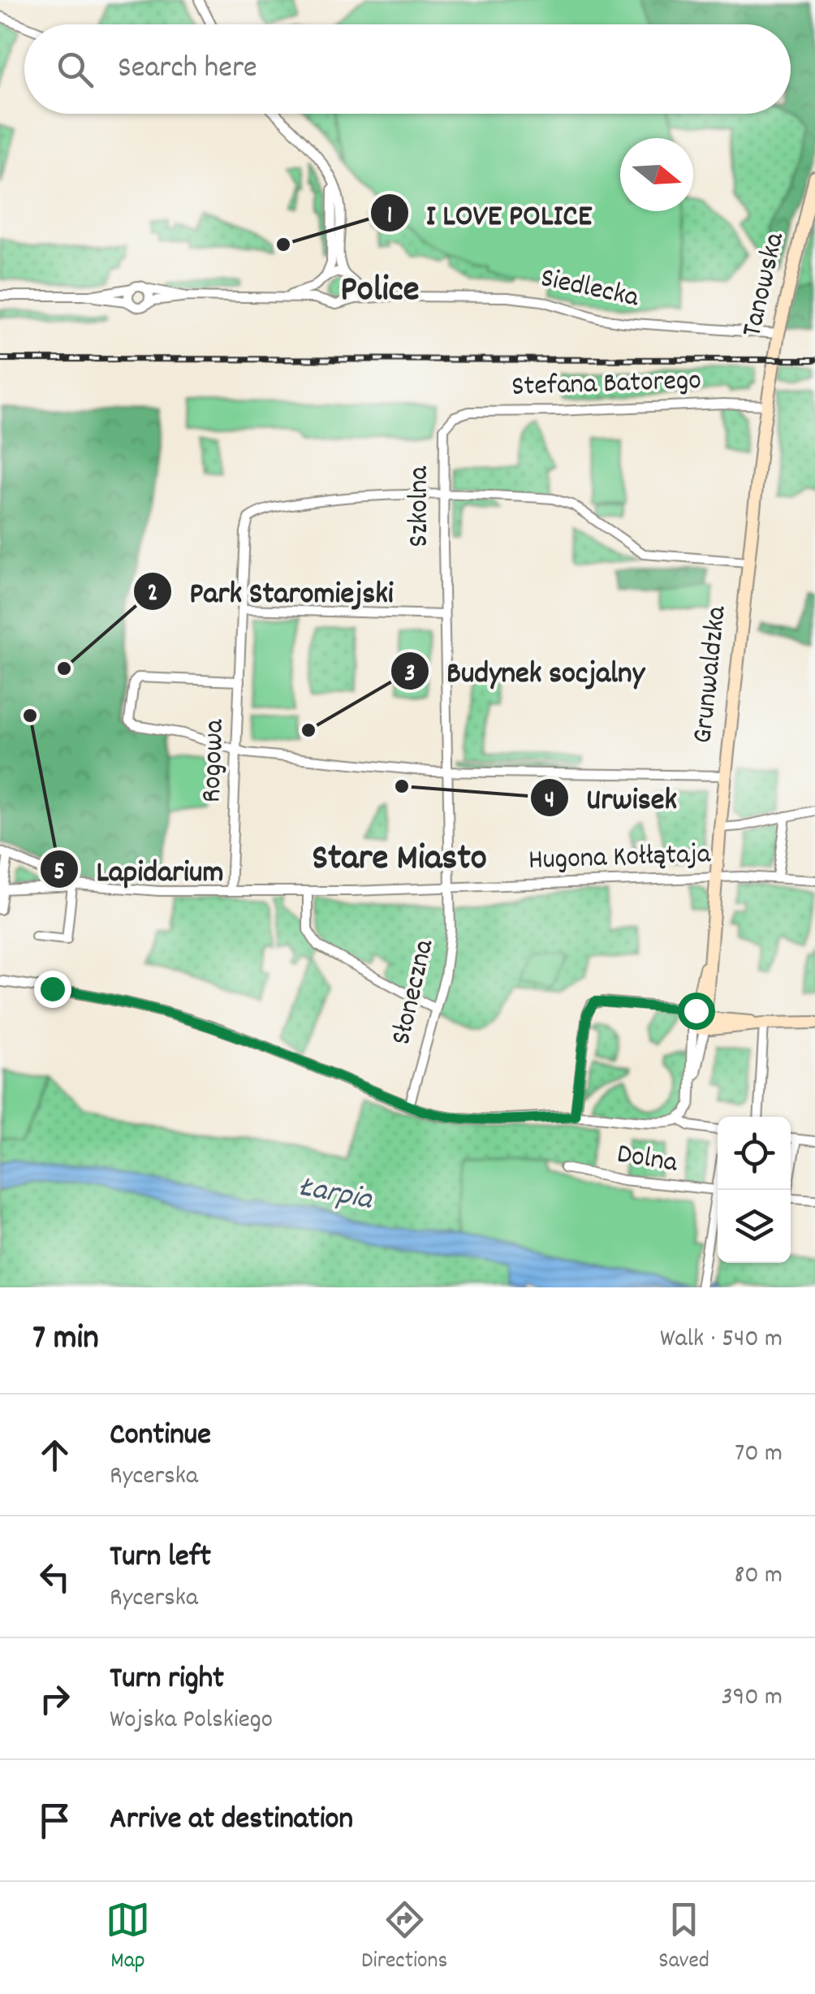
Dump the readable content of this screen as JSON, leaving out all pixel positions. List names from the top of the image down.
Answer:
{
  "streets": {
    "main road": ["Tanowska", "Grunwaldzka"],
    "street": [
      "Siedlecka",
      "Stefana Batorego",
      "Szkolna",
      "Rogowa",
      "Hugona Kołłątaja",
      "Słoneczna",
      "Dolna"
    ]
  },
  "crossings": [
    ["Tanowska", "Siedlecka"],
    ["Tanowska", "Stefana Batorego"],
    ["Tanowska", "Grunwaldzka"],
    ["Stefana Batorego", "Szkolna"],
    ["Stefana Batorego", "Grunwaldzka"],
    ["Szkolna", "Rogowa"],
    ["Szkolna", "Hugona Kołłątaja"],
    ["Szkolna", "Słoneczna"],
    ["Grunwaldzka", "Hugona Kołłątaja"],
    ["Rogowa", "Hugona Kołłątaja"],
    ["Hugona Kołłątaja", "Słoneczna"]
  ],
  "districts": ["Police", "Stare Miasto"],
  "water": ["Łarpia"],
  "places": [
    "I LOVE POLICE",
    "Park Staromiejski",
    "Lapidarium",
    "Budynek socjalny",
    "Urwisek"
  ],
  "north": "right",
  "page": {
    "search": "Search here",
    "heading": ["7 min", "Walk · 540 m"],
    "list": [
      ["Continue", "Rycerska", "70 m"],
      ["Turn left", "Rycerska", "80 m"],
      ["Turn right", "Wojska Polskiego", "390 m"],
      "Arrive at destination"
    ],
    "nav": ["Map", "Directions", "Saved"]
  }
}
